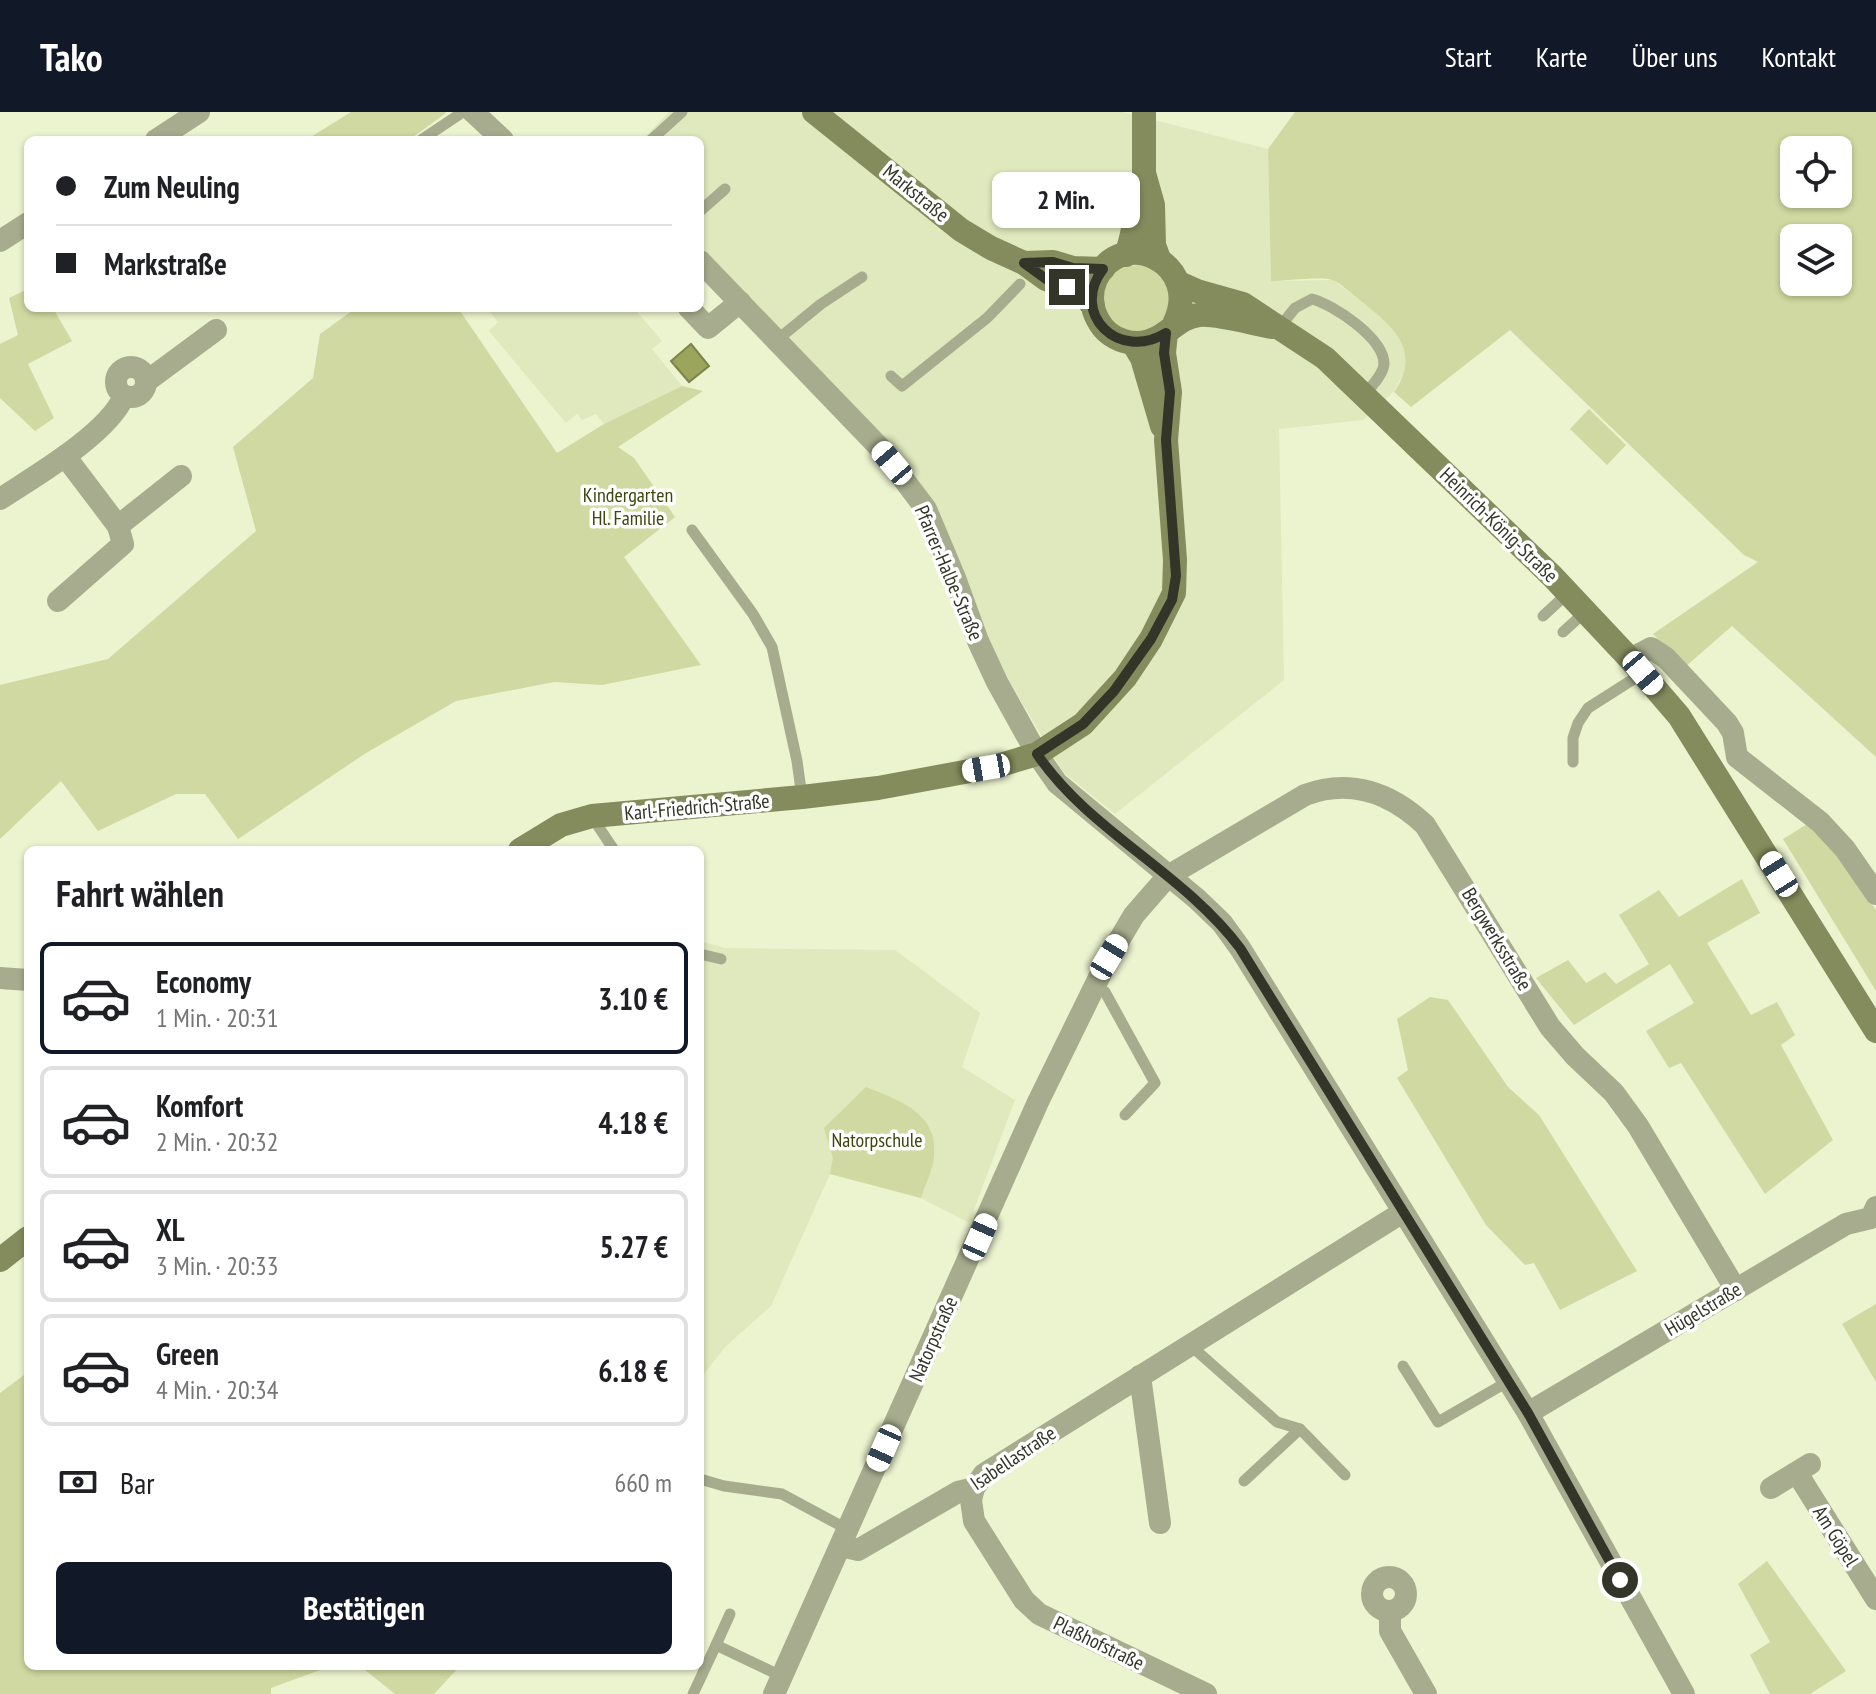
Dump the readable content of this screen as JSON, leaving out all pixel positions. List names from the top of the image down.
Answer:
{
  "streets": {
    "main road": ["Markstraße", "Heinrich-König-Straße", "Karl-Friedrich-Straße"],
    "street": [
      "Pfarrer-Halbe-Straße",
      "Bergwerksstraße",
      "Hügelstraße",
      "Natorpstraße",
      "Isabellastraße",
      "Am Göpel",
      "Plaßhofstraße"
    ]
  },
  "crossings": [
    ["Markstraße", "Heinrich-König-Straße"],
    ["Markstraße", "Karl-Friedrich-Straße"],
    ["Heinrich-König-Straße", "Karl-Friedrich-Straße"],
    ["Pfarrer-Halbe-Straße", "Karl-Friedrich-Straße"],
    ["Pfarrer-Halbe-Straße", "Bergwerksstraße"],
    ["Pfarrer-Halbe-Straße", "Hügelstraße"],
    ["Pfarrer-Halbe-Straße", "Natorpstraße"],
    ["Pfarrer-Halbe-Straße", "Isabellastraße"],
    ["Bergwerksstraße", "Hügelstraße"],
    ["Bergwerksstraße", "Natorpstraße"],
    ["Natorpstraße", "Isabellastraße"],
    ["Isabellastraße", "Plaßhofstraße"]
  ],
  "parks": ["Kindergarten Hl. Familie", "Natorpschule"],
  "page": {
    "header": "Tako",
    "nav": [
      "Start",
      "Karte",
      "Über uns",
      "Kontakt"
    ],
    "banner": ["Zum Neuling", "Markstraße"],
    "bubble": "2 Min.",
    "heading": "Fahrt wählen",
    "list": [
      {
        "name": "Economy",
        "note": "1 Min. · 20:31",
        "value": "3.10 €"
      },
      {
        "name": "Komfort",
        "note": "2 Min. · 20:32",
        "value": "4.18 €"
      },
      {
        "name": "XL",
        "note": "3 Min. · 20:33",
        "value": "5.27 €"
      },
      {
        "name": "Green",
        "note": "4 Min. · 20:34",
        "value": "6.18 €"
      }
    ],
    "pay": ["Bar", "660 m"],
    "buttons": "Bestätigen"
  }
}
